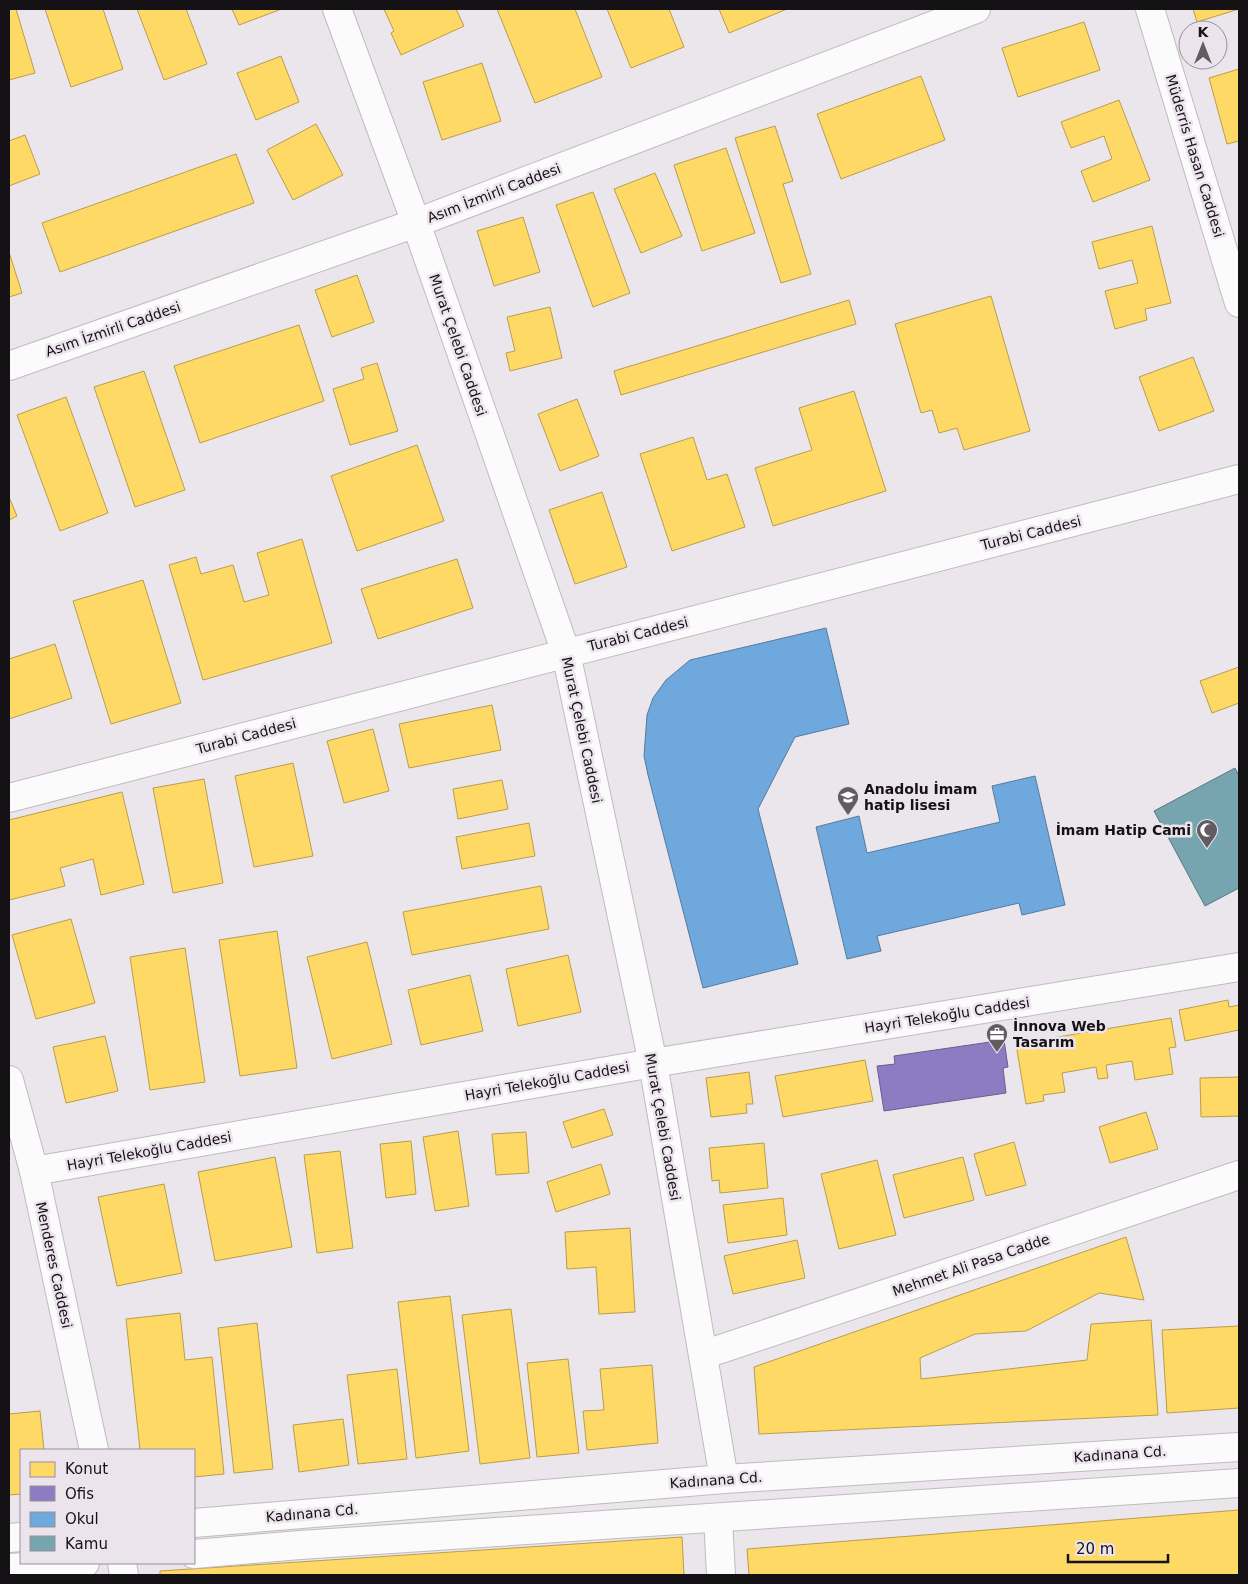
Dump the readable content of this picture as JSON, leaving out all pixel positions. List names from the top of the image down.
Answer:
{
  "streets": {
    "street": [
      "Müderris Hasan Caddesi",
      "Asım İzmirli Caddesi",
      "Murat Çelebi Caddesi",
      "Turabi Caddesi",
      "Hayri Telekoğlu Caddesi",
      "Menderes Caddesi",
      "Mehmet Ali Pasa Cadde",
      "Kadınana Cd."
    ]
  },
  "crossings": [
    ["Asım İzmirli Caddesi", "Murat Çelebi Caddesi"],
    ["Murat Çelebi Caddesi", "Turabi Caddesi"],
    ["Murat Çelebi Caddesi", "Hayri Telekoğlu Caddesi"],
    ["Murat Çelebi Caddesi", "Mehmet Ali Pasa Cadde"],
    ["Murat Çelebi Caddesi", "Kadınana Cd."],
    ["Hayri Telekoğlu Caddesi", "Menderes Caddesi"]
  ],
  "places": {
    "school or university": ["Anadolu İmam hatip lisesi"],
    "mosque": ["İmam Hatip Cami"],
    "office": ["İnnova Web Tasarım"]
  },
  "legend": [
    "Konut",
    "Ofis",
    "Okul",
    "Kamu"
  ],
  "scale_bar": "20 m",
  "north": "top"
}
